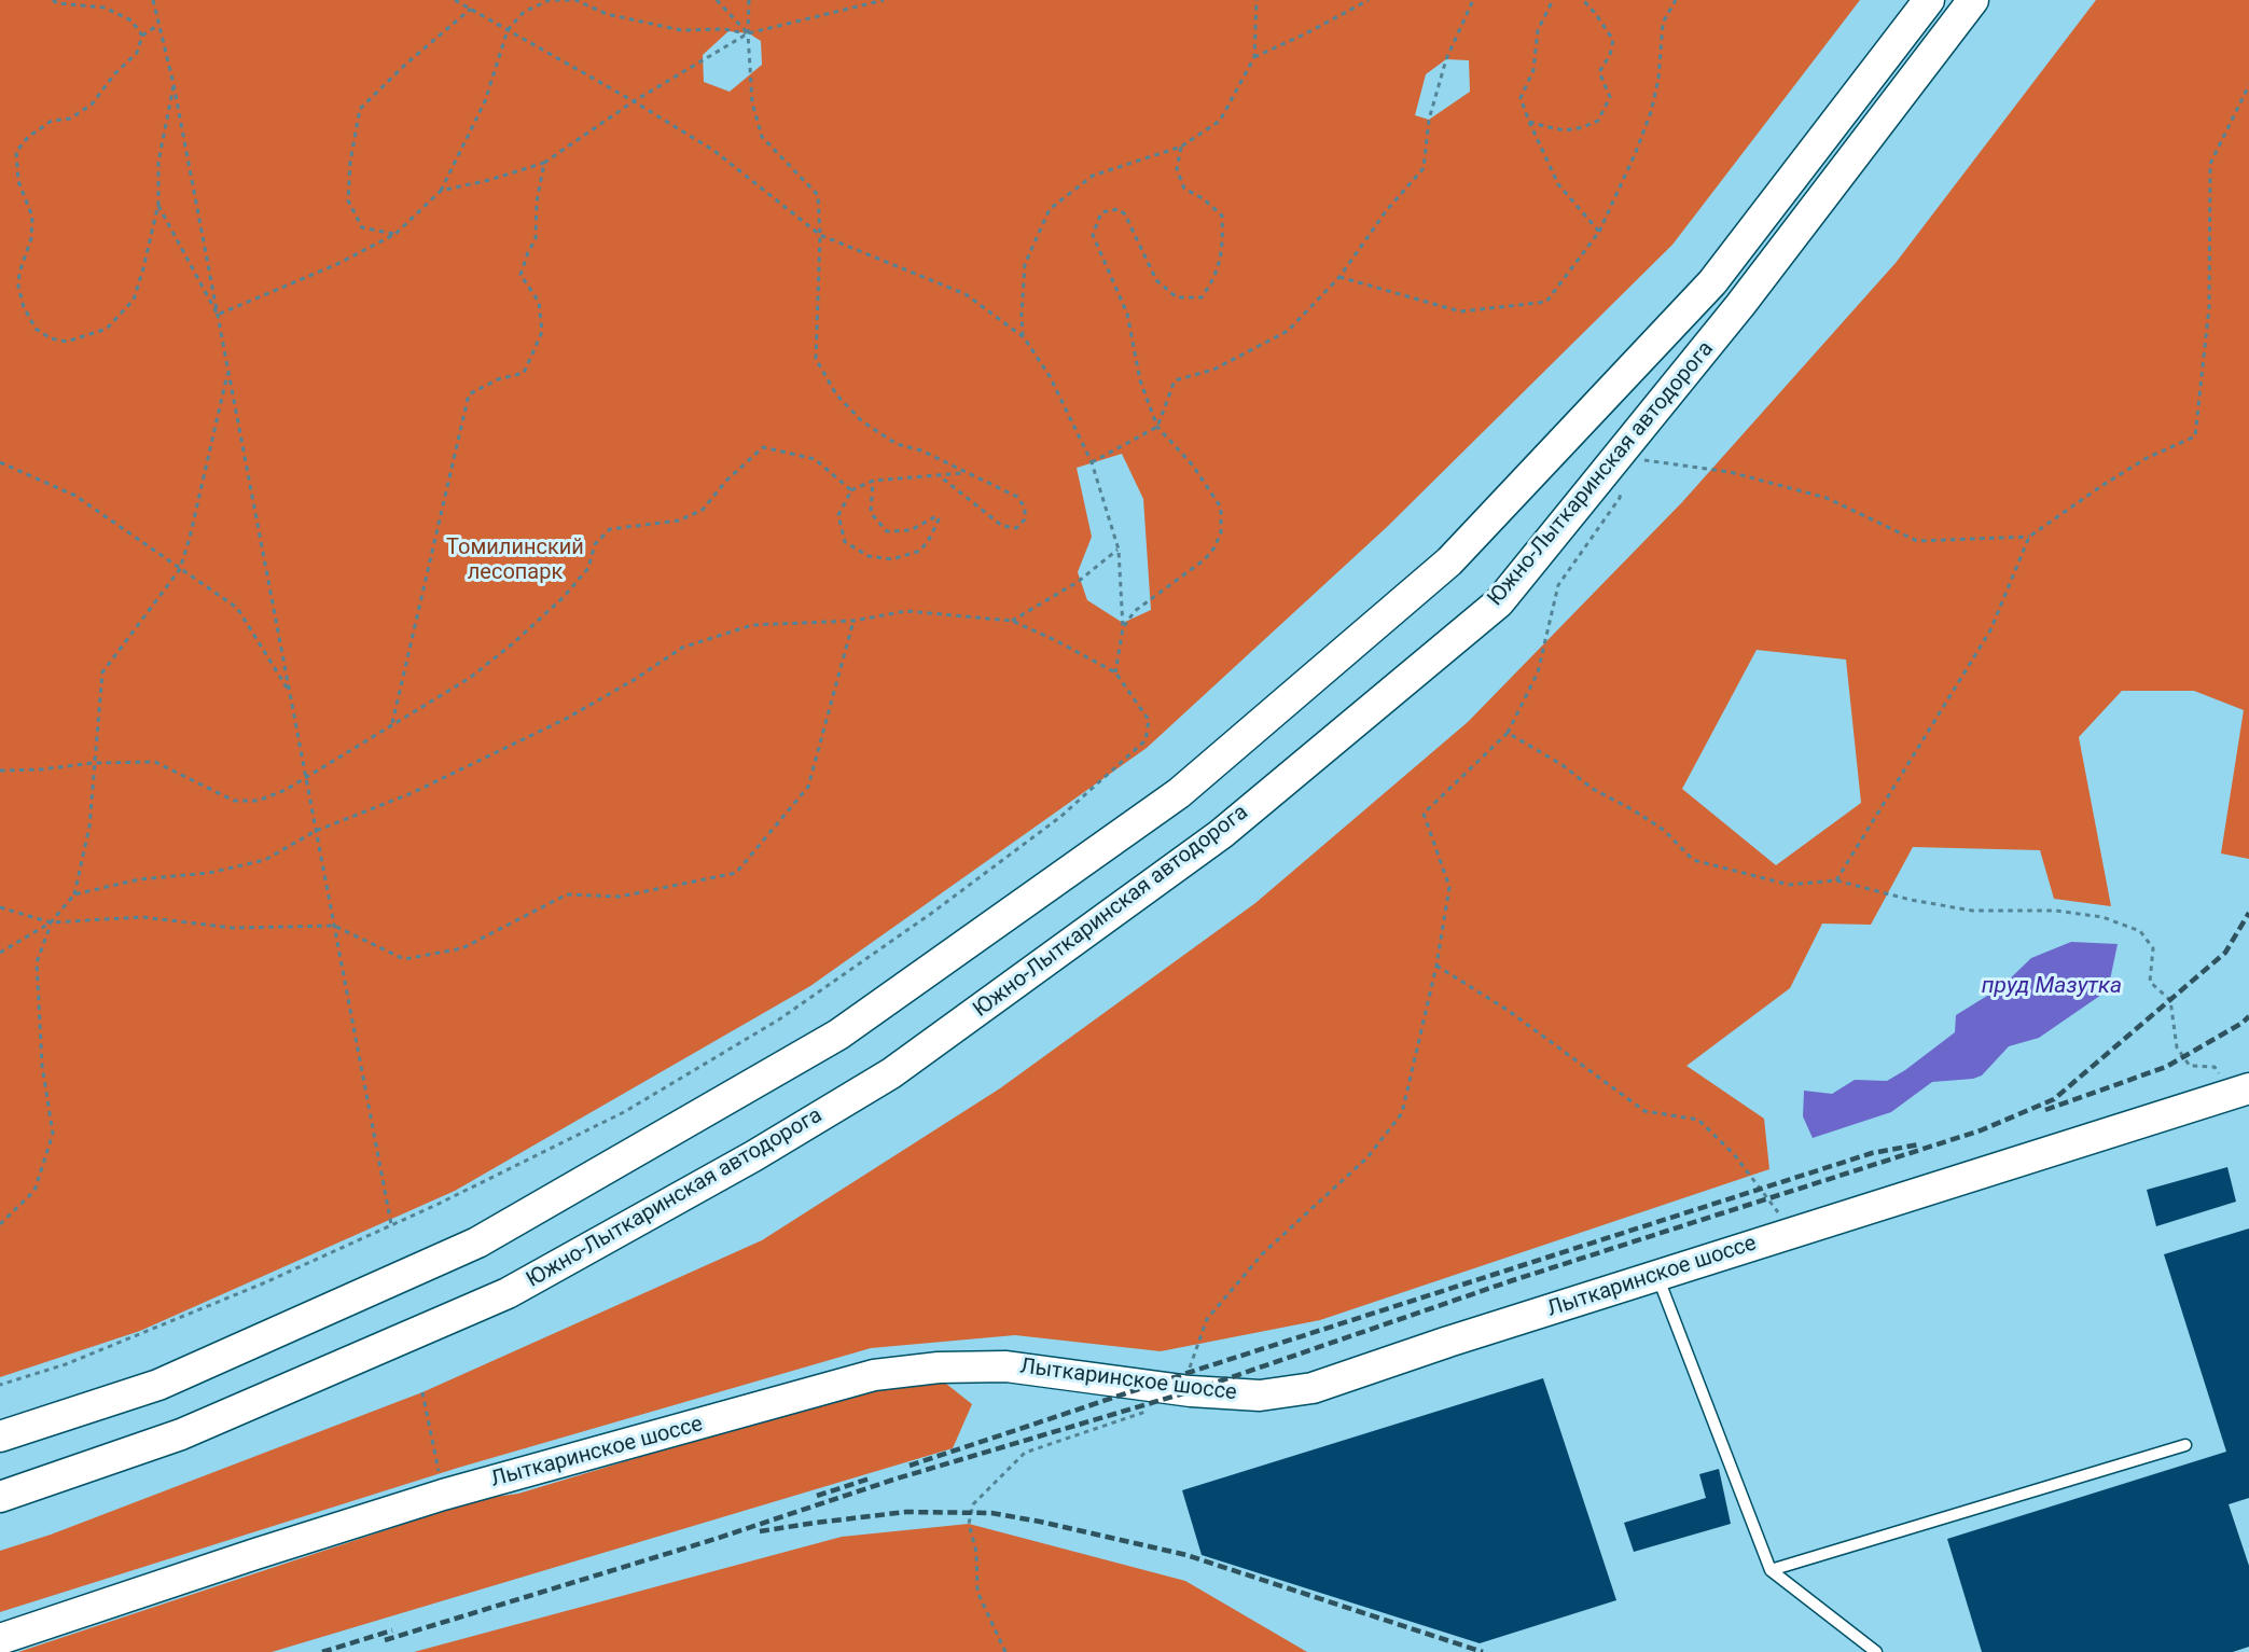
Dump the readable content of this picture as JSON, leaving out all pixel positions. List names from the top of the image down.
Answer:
{
  "streets": {
    "main road": ["Южно-Лыткаринская автодорога", "Лыткаринское шоссе"]
  },
  "water": ["пруд Мазутка"],
  "parks": ["Томилинский лесопарк"]
}
